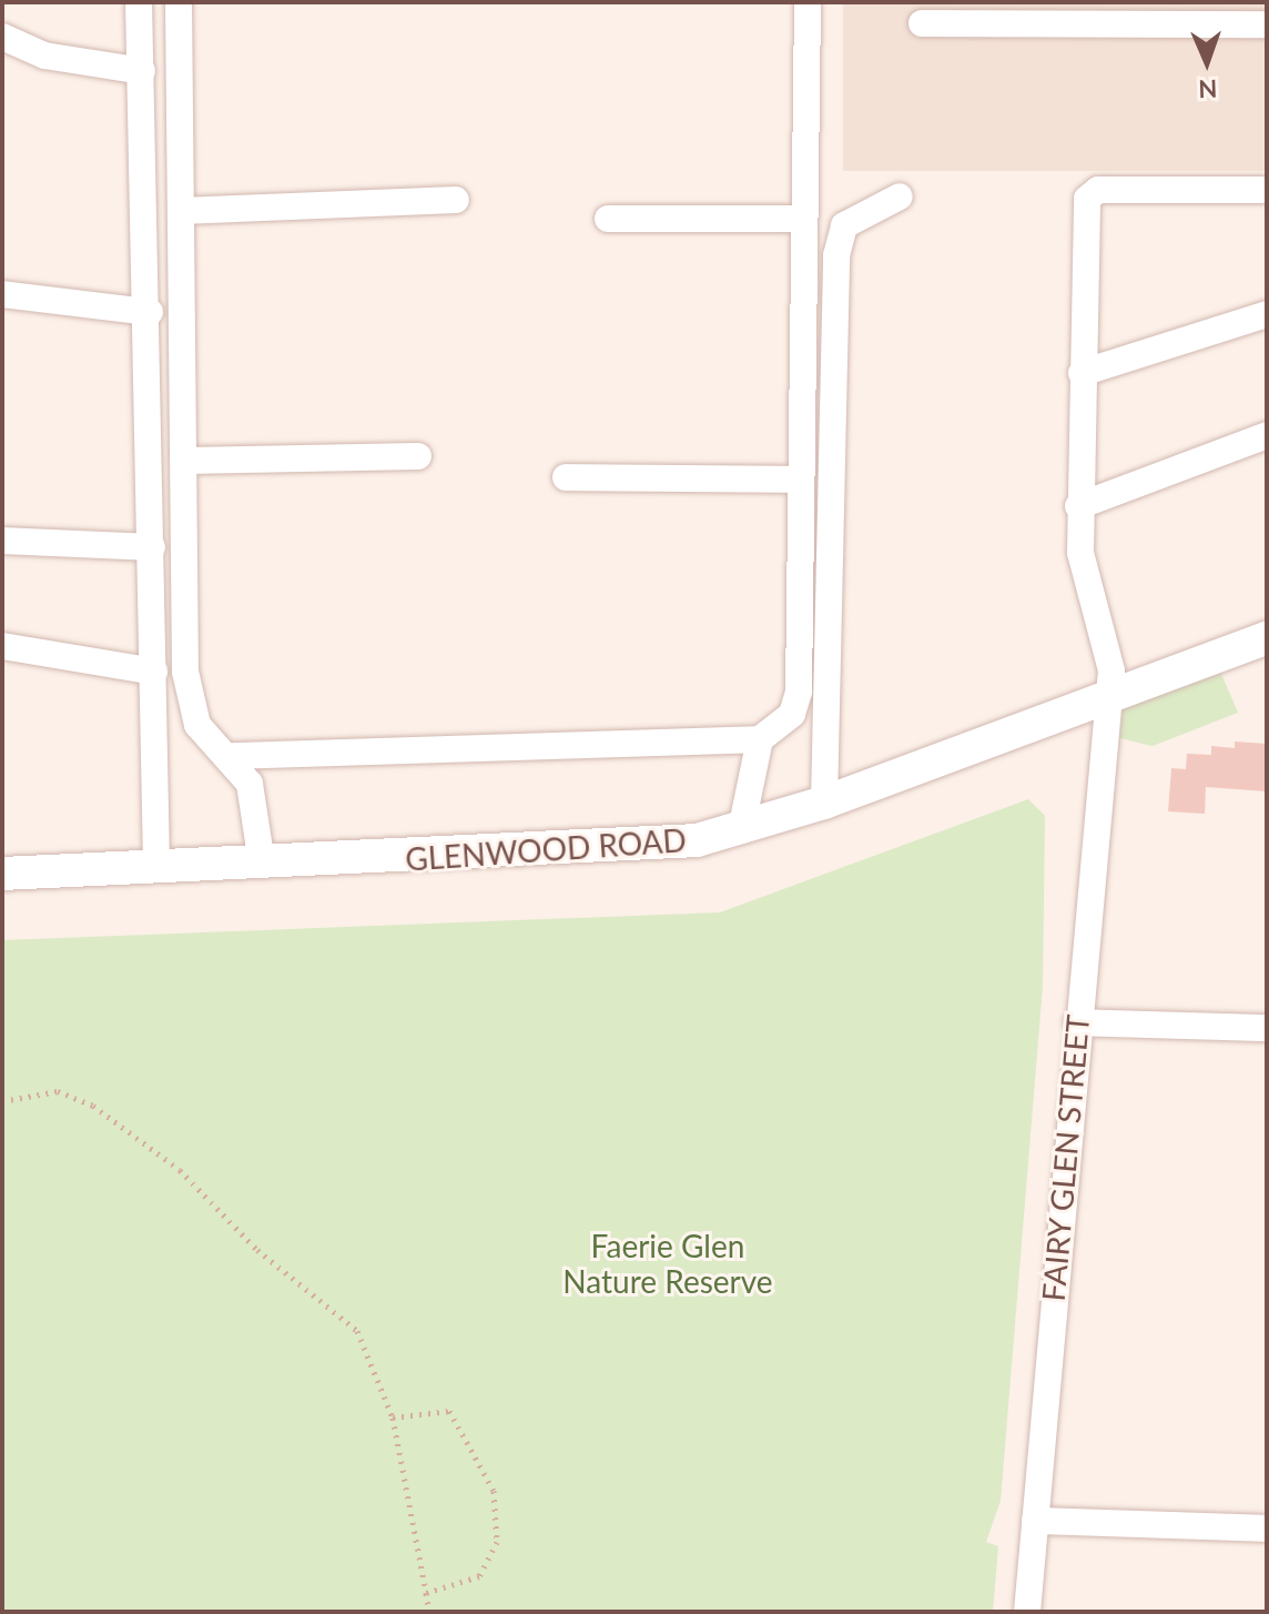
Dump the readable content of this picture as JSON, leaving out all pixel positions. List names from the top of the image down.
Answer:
{
  "streets": {
    "street": ["GLENWOOD ROAD", "FAIRY GLEN STREET"]
  },
  "crossings": [
    ["GLENWOOD ROAD", "FAIRY GLEN STREET"]
  ],
  "parks": ["Faerie Glen Nature Reserve"],
  "north": "bottom"
}
